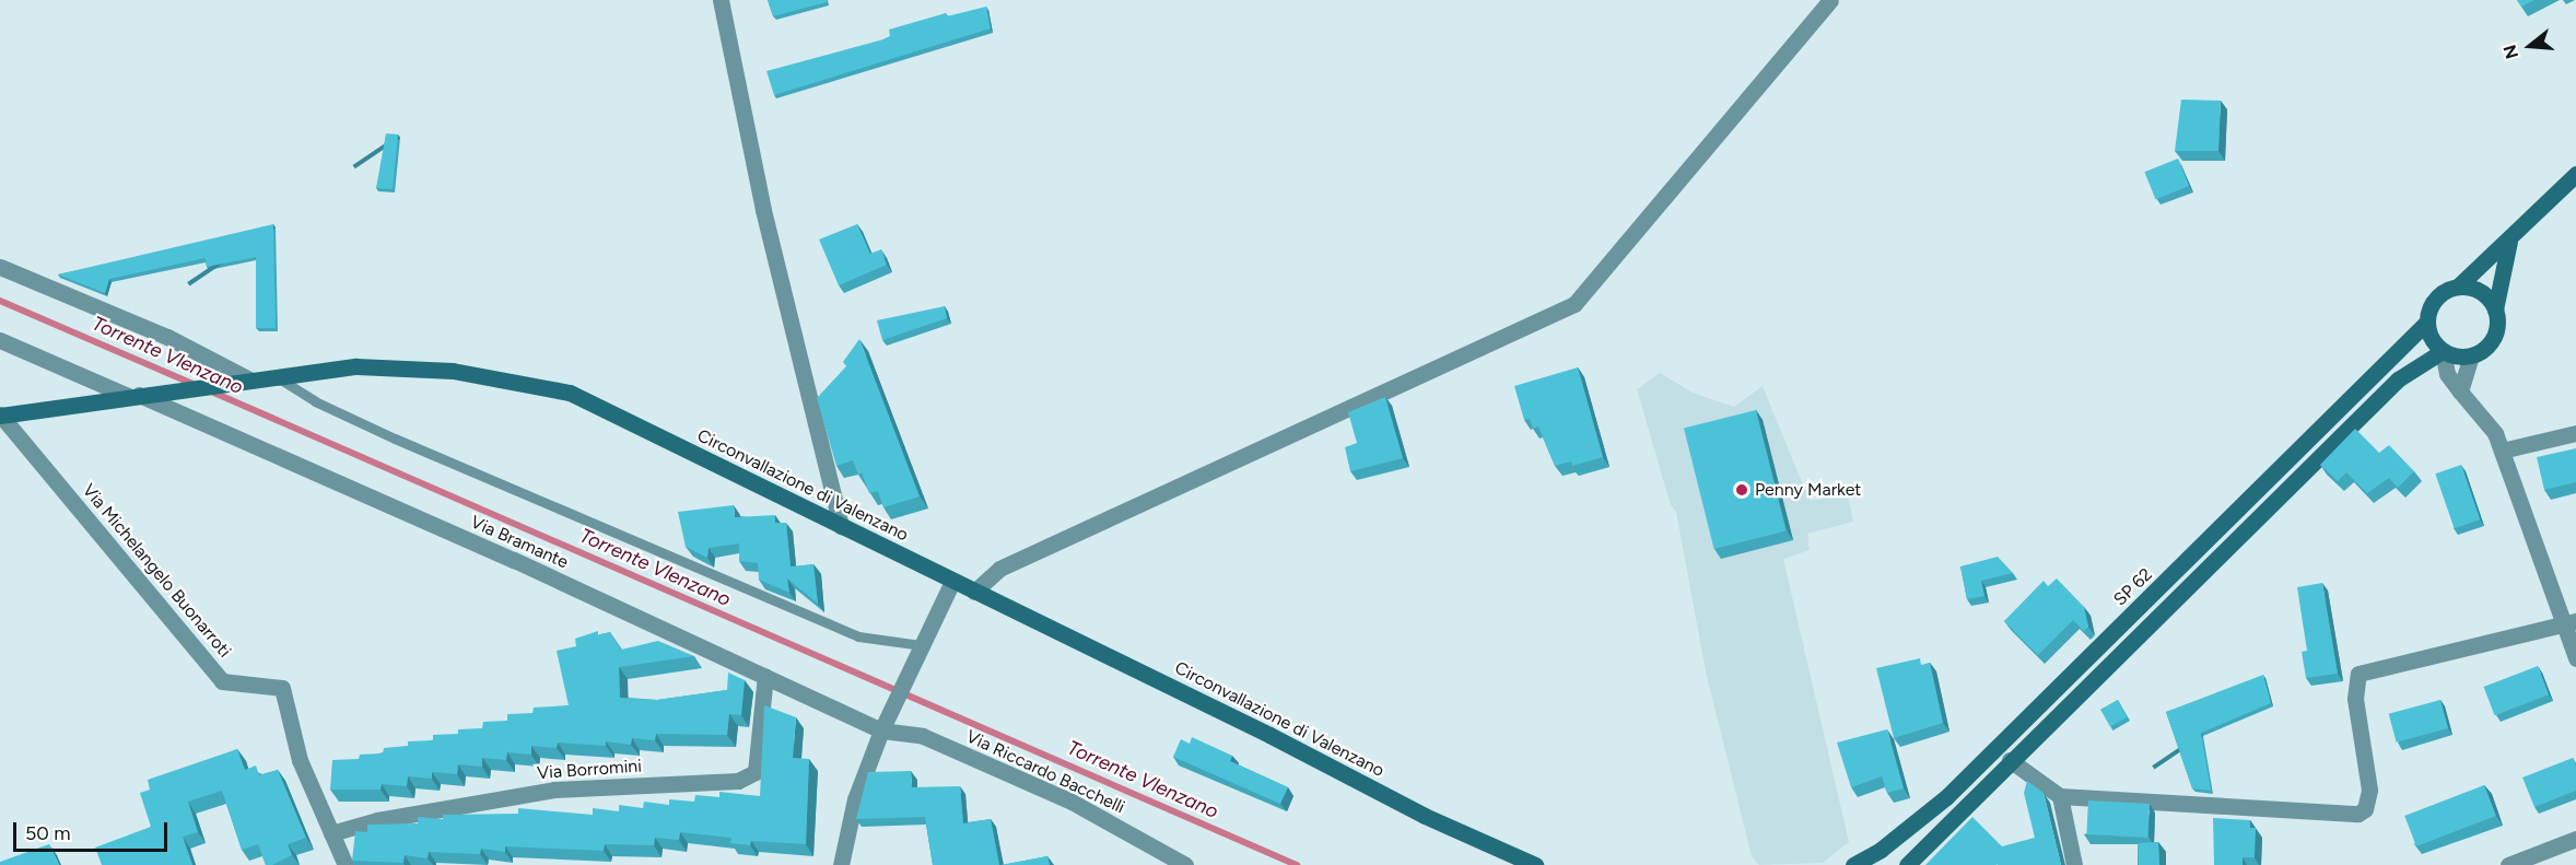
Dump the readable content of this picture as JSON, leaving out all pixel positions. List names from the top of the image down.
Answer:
{
  "streets": {
    "main road": ["Circonvallazione di Valenzano", "SP 62"],
    "street": [
      "Via Bramante",
      "Via Michelangelo Buonarroti",
      "Via Borromini",
      "Via Riccardo Bacchelli"
    ]
  },
  "crossings": [
    ["Circonvallazione di Valenzano", "Via Bramante"],
    ["Circonvallazione di Valenzano", "Via Michelangelo Buonarroti"],
    ["Via Bramante", "Via Borromini"],
    ["Via Bramante", "Via Riccardo Bacchelli"],
    ["Via Michelangelo Buonarroti", "Via Borromini"]
  ],
  "water": ["Torrente Vlenzano"],
  "places": ["Penny Market"],
  "scale_bar": "50 m",
  "north": "left"
}
